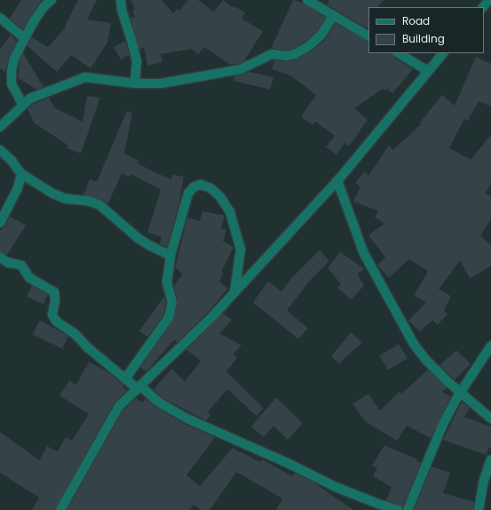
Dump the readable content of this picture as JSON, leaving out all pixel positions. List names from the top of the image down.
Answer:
{
  "legend": ["Road", "Building"]
}
